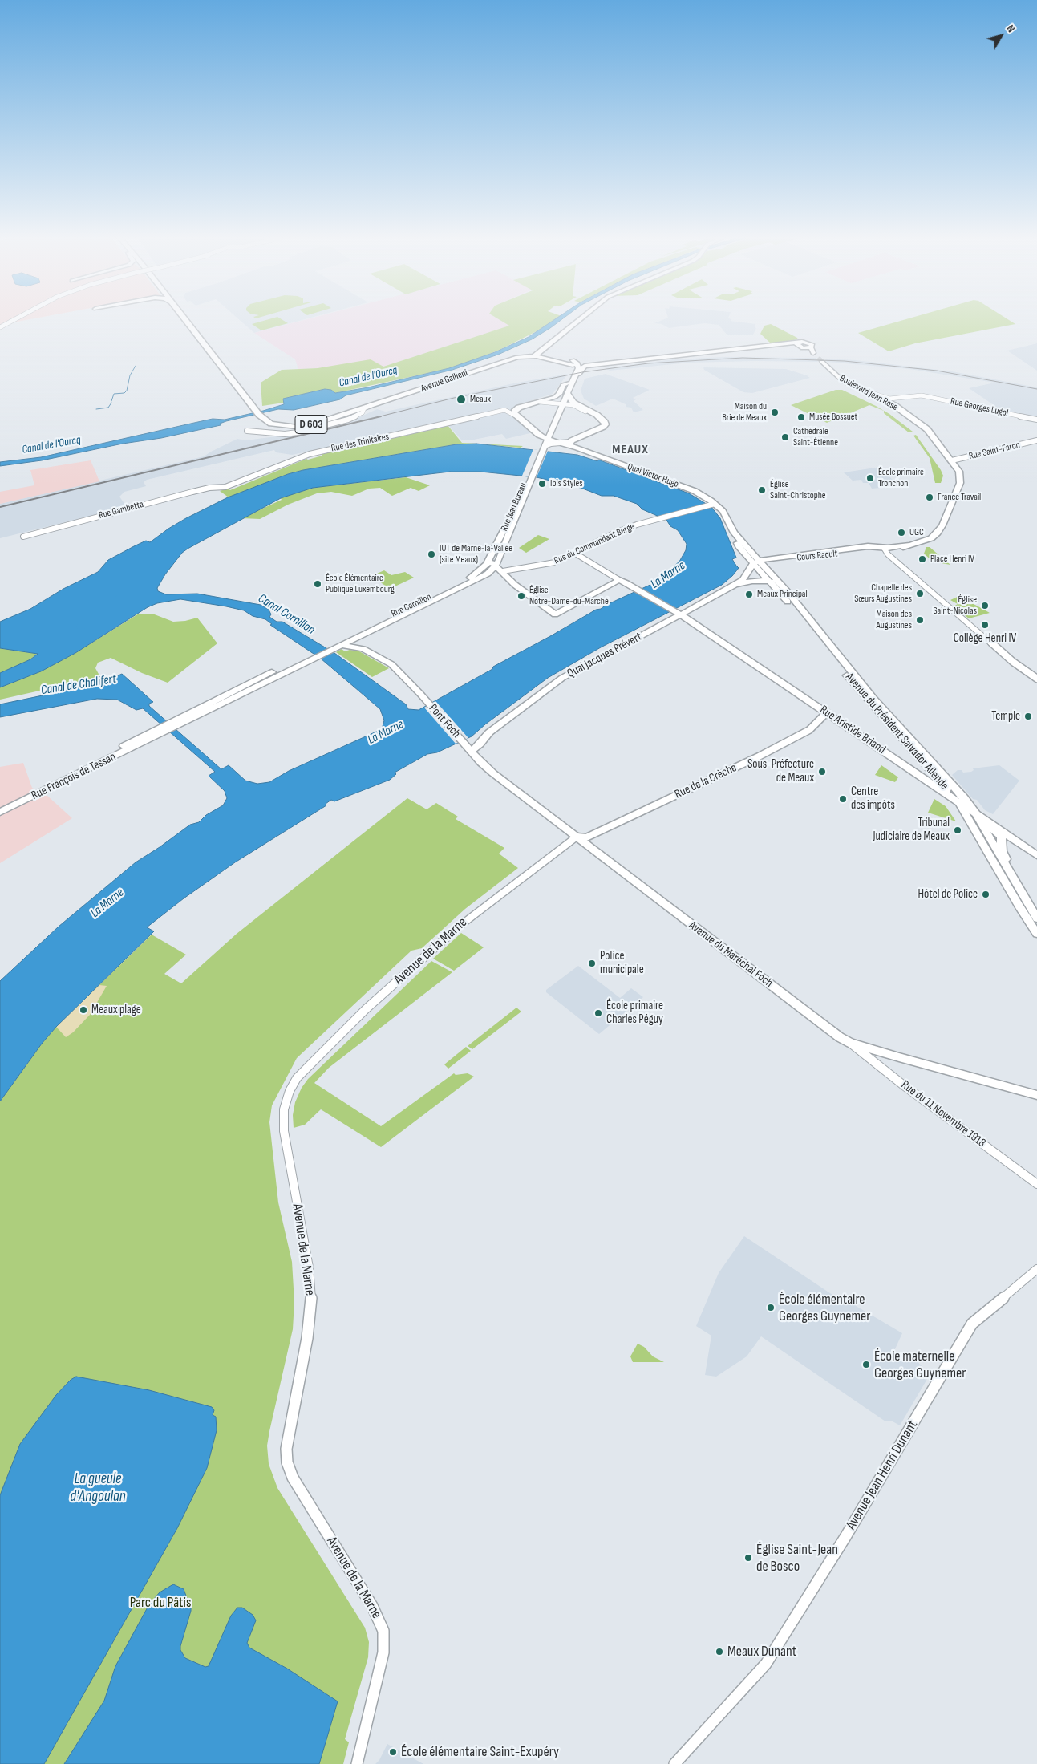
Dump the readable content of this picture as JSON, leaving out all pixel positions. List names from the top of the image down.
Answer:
{
  "streets": {
    "main road": [
      "Avenue Gallieni",
      "Boulevard Jean Rose",
      "D 603",
      "Quai Victor Hugo",
      "Rue Jean Bureau",
      "Cours Raoult",
      "Rue Cornillon",
      "Quai Jacques Prévert",
      "Pont Foch",
      "Rue Aristide Briand",
      "Avenue du Président Salvador Allende",
      "Rue François de Tessan",
      "Avenue du Maréchal Foch"
    ],
    "street": [
      "Rue Georges Lugol",
      "Rue des Trinitaires",
      "Rue Saint-Faron",
      "Rue Gambetta",
      "Rue du Commandant Berge",
      "Rue de la Crèche",
      "Avenue de la Marne",
      "Rue du 11 Novembre 1918",
      "Avenue Jean Henri Dunant"
    ]
  },
  "crossings": [
    ["Avenue Gallieni", "D 603"],
    ["Boulevard Jean Rose", "Rue Georges Lugol"],
    ["Boulevard Jean Rose", "Rue Saint-Faron"],
    ["Boulevard Jean Rose", "Cours Raoult"],
    ["Rue des Trinitaires", "Quai Victor Hugo"],
    ["Rue des Trinitaires", "Rue Gambetta"],
    ["Quai Victor Hugo", "Rue du Commandant Berge"],
    ["Rue Jean Bureau", "Rue Cornillon"],
    ["Cours Raoult", "Quai Jacques Prévert"],
    ["Cours Raoult", "Avenue du Président Salvador Allende"],
    ["Quai Jacques Prévert", "Rue Aristide Briand"],
    ["Quai Jacques Prévert", "Avenue du Président Salvador Allende"],
    ["Quai Jacques Prévert", "Avenue du Maréchal Foch"],
    ["Pont Foch", "Avenue du Maréchal Foch"],
    ["Rue Aristide Briand", "Avenue du Président Salvador Allende"],
    ["Rue Aristide Briand", "Rue de la Crèche"],
    ["Rue de la Crèche", "Avenue de la Marne"],
    ["Rue de la Crèche", "Avenue du Maréchal Foch"],
    ["Avenue de la Marne", "Avenue du Maréchal Foch"],
    ["Avenue du Maréchal Foch", "Rue du 11 Novembre 1918"]
  ],
  "districts": ["MEAUX"],
  "water": [
    "Canal de l'Ourcq",
    "La Marne",
    "Canal Cornillon",
    "Canal de Chalifert",
    "La gueule d'Angoulan"
  ],
  "parks": ["Parc du Pâtis"],
  "places": [
    "Meaux",
    "Maison du Brie de Meaux",
    "Musée Bossuet",
    "Cathédrale Saint-Étienne",
    "École primaire Tronchon",
    "Ibis Styles",
    "Église Saint-Christophe",
    "France Travail",
    "UGC",
    "IUT de Marne-la-Vallée (site Meaux)",
    "Place Henri IV",
    "École Élémentaire Publique Luxembourg",
    "Chapelle des Sœurs Augustines",
    "Meaux Principal",
    "Église Notre-Dame-du-Marché",
    "Église Saint-Nicolas",
    "Maison des Augustines",
    "Collège Henri IV",
    "Temple",
    "Sous-Préfecture de Meaux",
    "Centre des impôts",
    "Tribunal Judiciaire de Meaux",
    "Hôtel de Police",
    "Police municipale",
    "Meaux plage",
    "École primaire Charles Péguy",
    "École élémentaire Georges Guynemer",
    "École maternelle Georges Guynemer",
    "Église Saint-Jean de Bosco",
    "Meaux Dunant",
    "École élémentaire Saint-Exupéry"
  ],
  "north": "top right"
}
